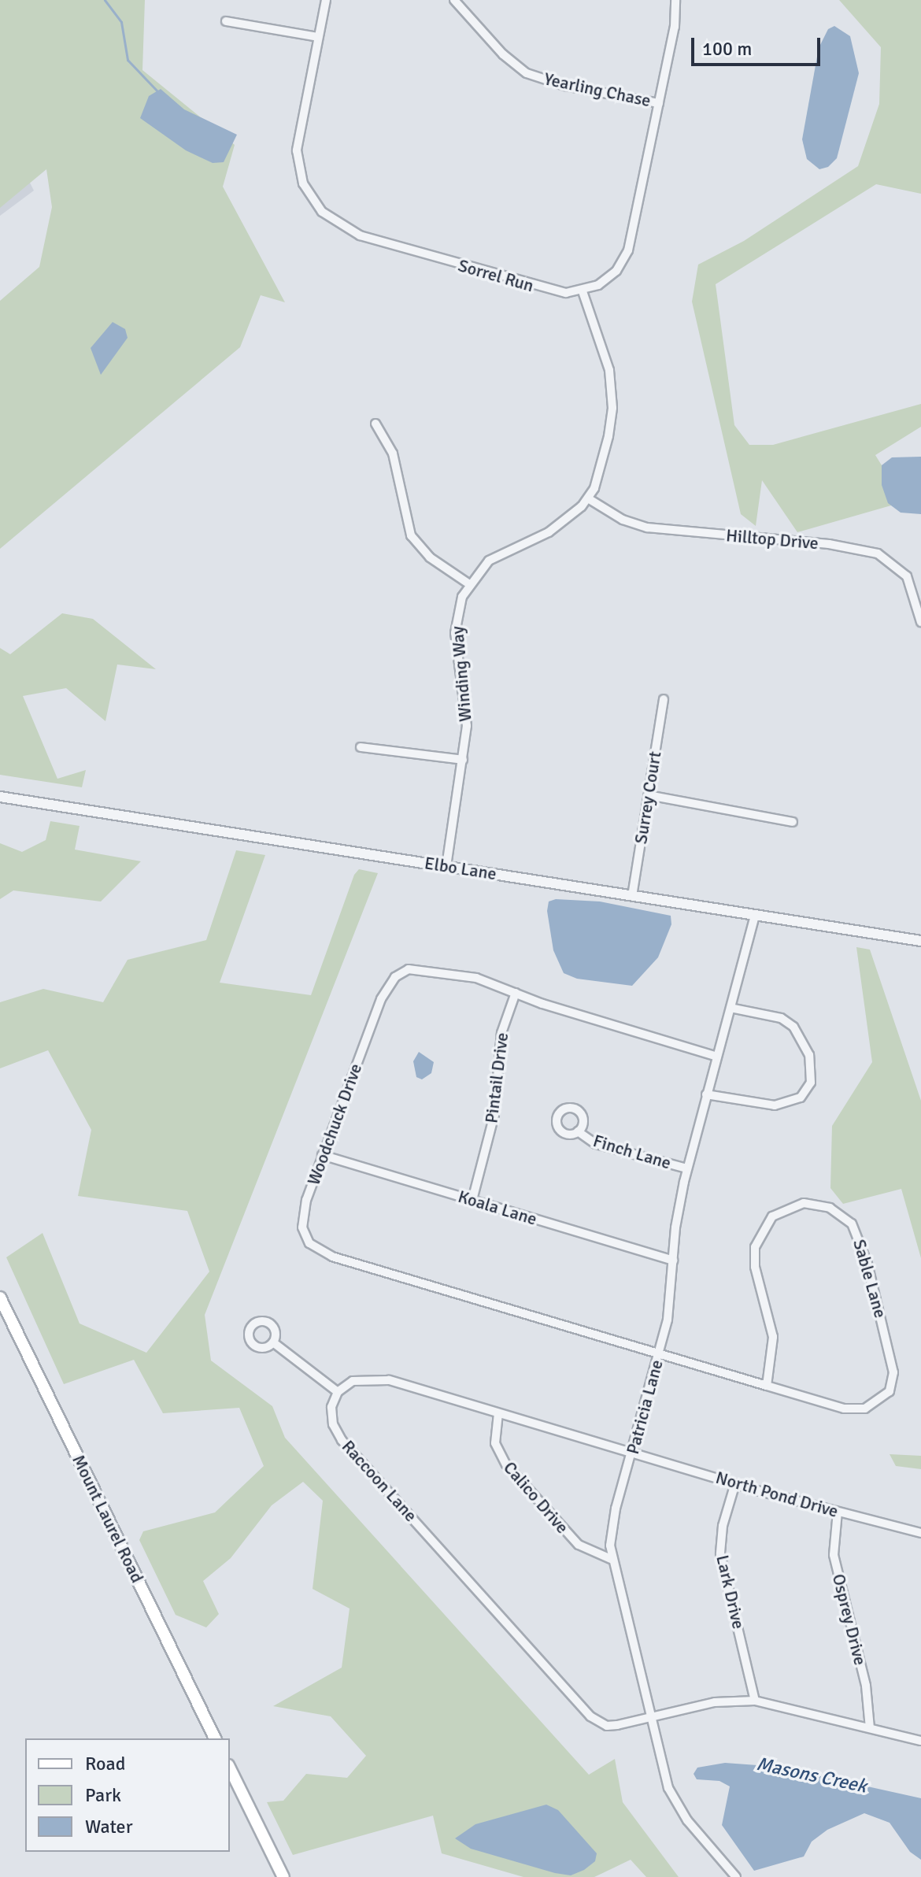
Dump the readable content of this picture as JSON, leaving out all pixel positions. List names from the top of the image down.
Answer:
{
  "streets": {
    "main road": ["Mount Laurel Road"],
    "street": [
      "Yearling Chase",
      "Sorrel Run",
      "Hilltop Drive",
      "Winding Way",
      "Surrey Court",
      "Elbo Lane",
      "Pintail Drive",
      "Woodchuck Drive",
      "Finch Lane",
      "Koala Lane",
      "Sable Lane",
      "Patricia Lane",
      "Raccoon Lane",
      "North Pond Drive",
      "Calico Drive",
      "Lark Drive",
      "Osprey Drive"
    ]
  },
  "crossings": [
    ["Sorrel Run", "Winding Way"],
    ["Hilltop Drive", "Winding Way"],
    ["Winding Way", "Elbo Lane"],
    ["Surrey Court", "Elbo Lane"],
    ["Elbo Lane", "Patricia Lane"],
    ["Pintail Drive", "Woodchuck Drive"],
    ["Pintail Drive", "Koala Lane"],
    ["Woodchuck Drive", "Koala Lane"],
    ["Woodchuck Drive", "Sable Lane"],
    ["Woodchuck Drive", "Patricia Lane"],
    ["Finch Lane", "Patricia Lane"],
    ["Koala Lane", "Patricia Lane"],
    ["Sable Lane", "Patricia Lane"],
    ["Patricia Lane", "Raccoon Lane"],
    ["Patricia Lane", "North Pond Drive"],
    ["Patricia Lane", "Calico Drive"],
    ["North Pond Drive", "Lark Drive"],
    ["North Pond Drive", "Osprey Drive"]
  ],
  "water": ["Masons Creek"],
  "legend": ["Road", "Park", "Water"],
  "scale_bar": "100 m"
}
